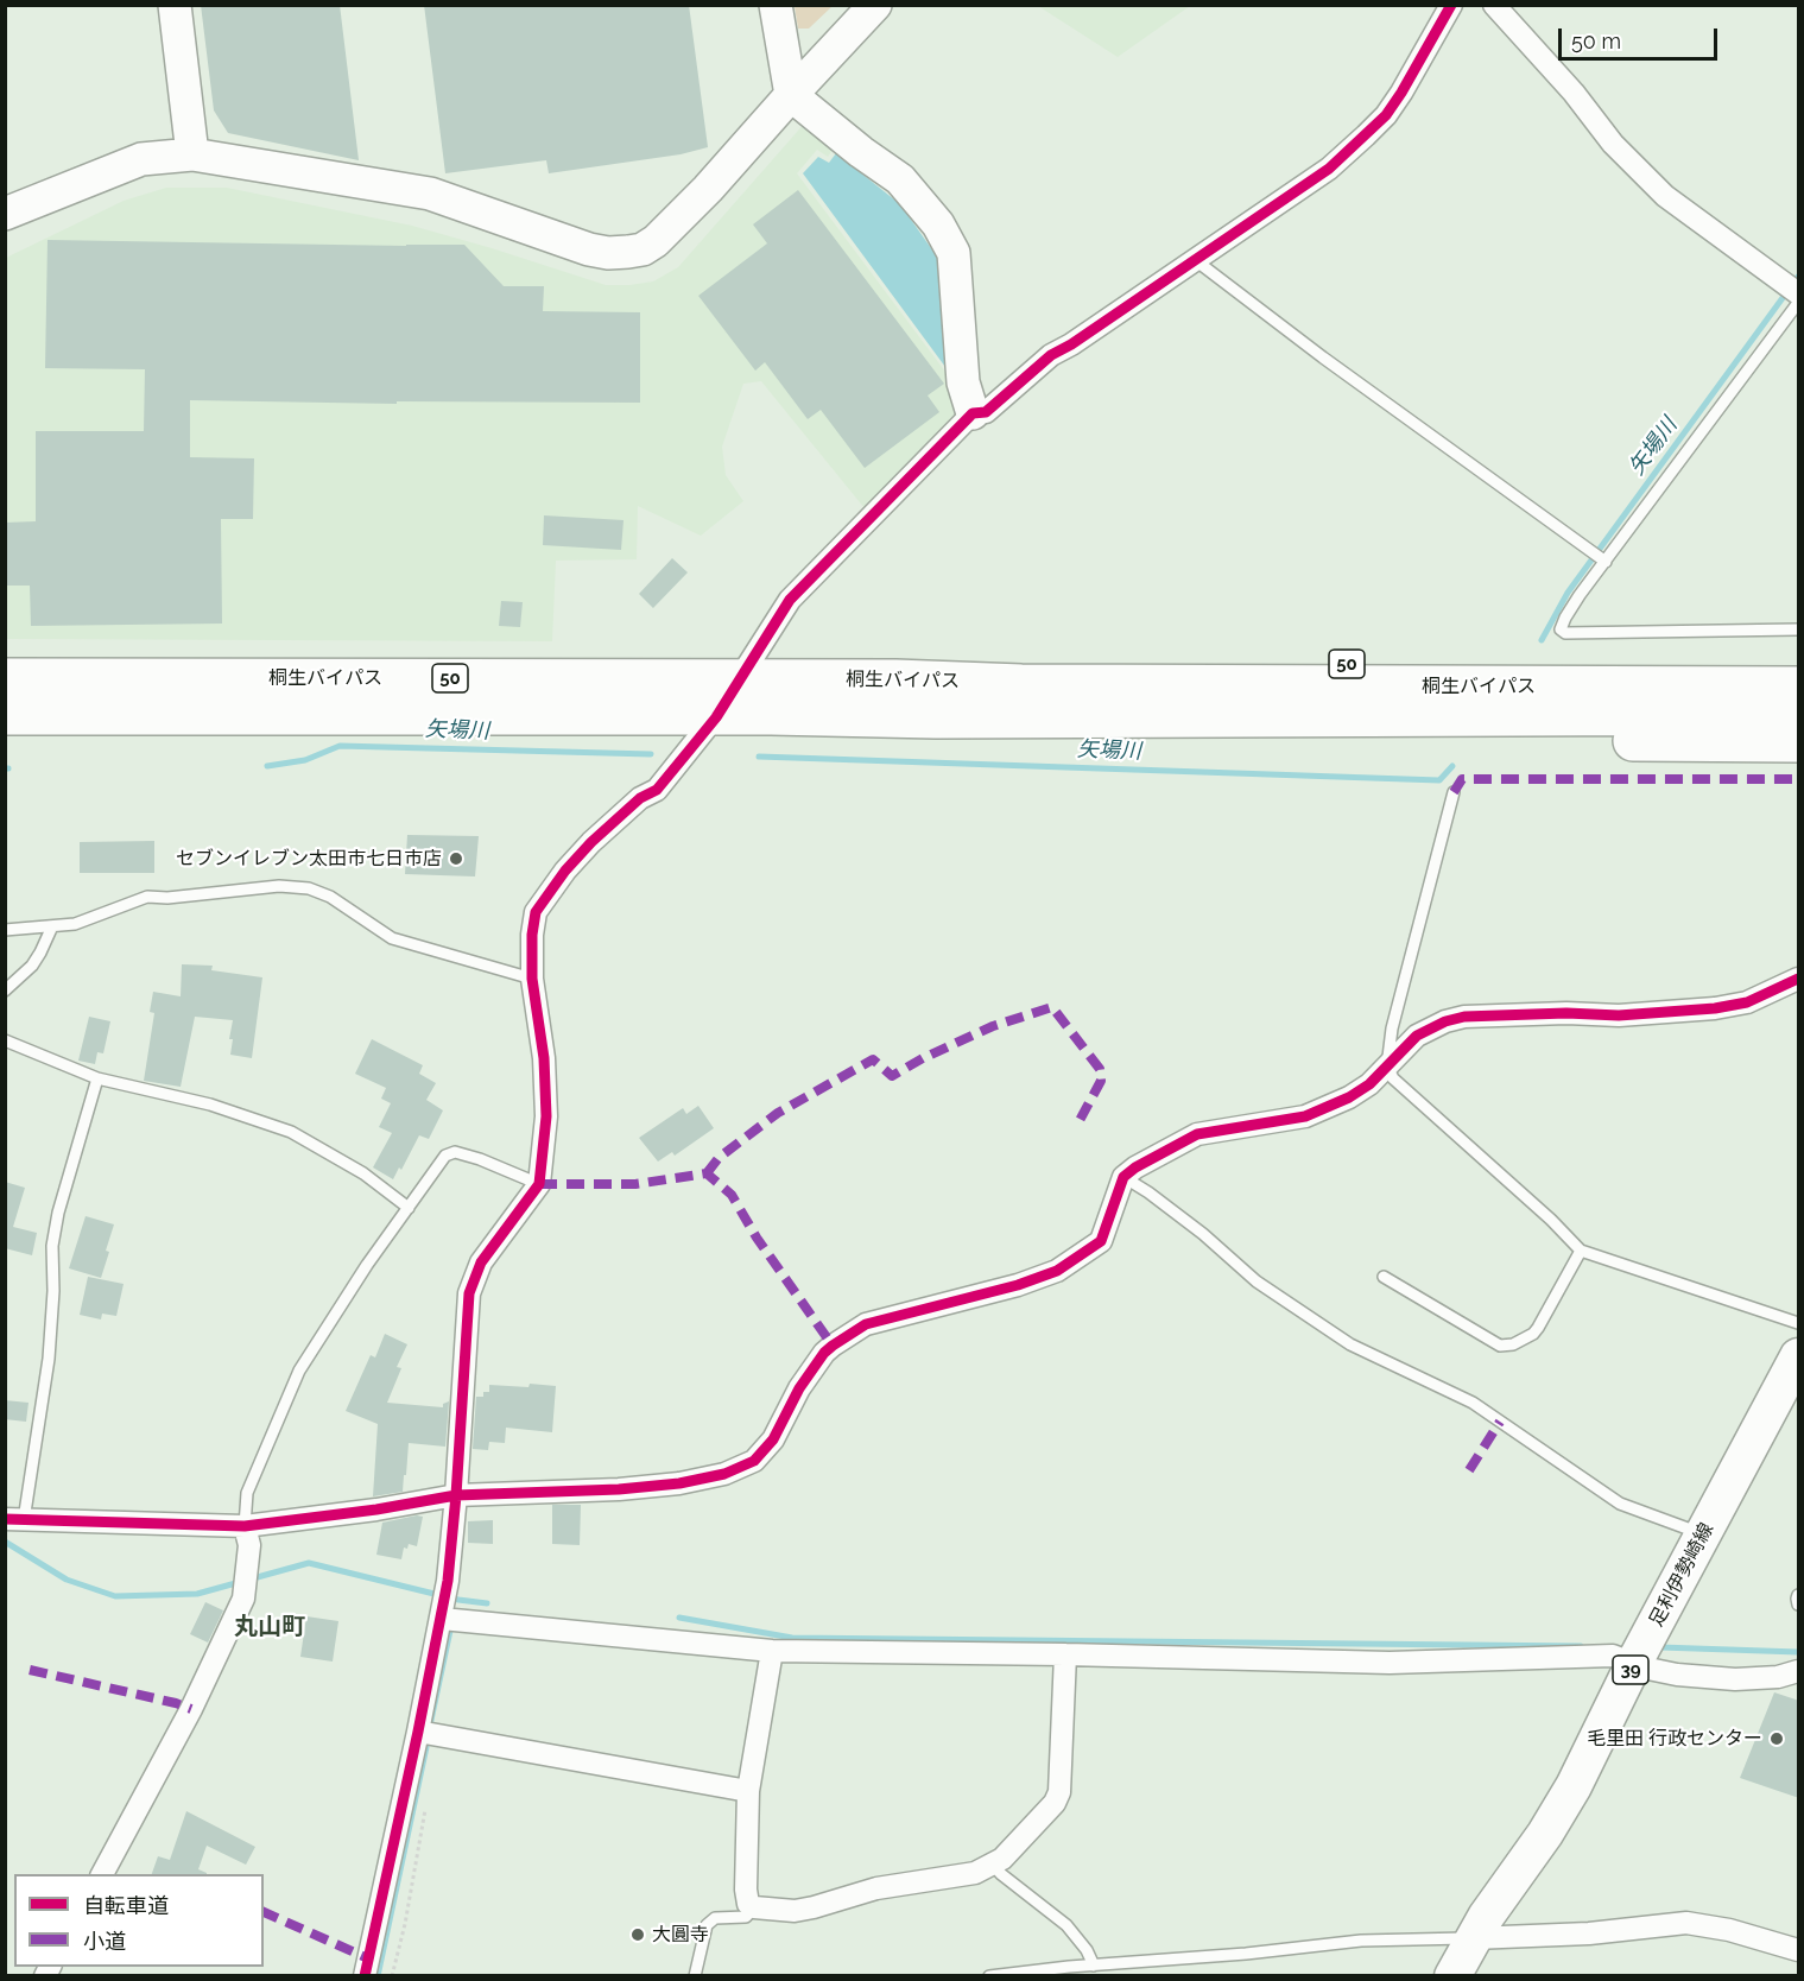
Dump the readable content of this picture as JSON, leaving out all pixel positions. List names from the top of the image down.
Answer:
{
  "streets": {
    "highway": ["50", "桐生バイパス"],
    "main road": ["足利伊勢崎線", "39"]
  },
  "crossings": [
    ["50", "桐生バイパス"]
  ],
  "districts": ["丸山町"],
  "water": ["矢場川"],
  "places": ["セブンイレブン太田市七日市店", "毛里田 行政センター", "大圓寺"],
  "legend": ["自転車道", "小道"],
  "scale_bar": "50 m"
}
